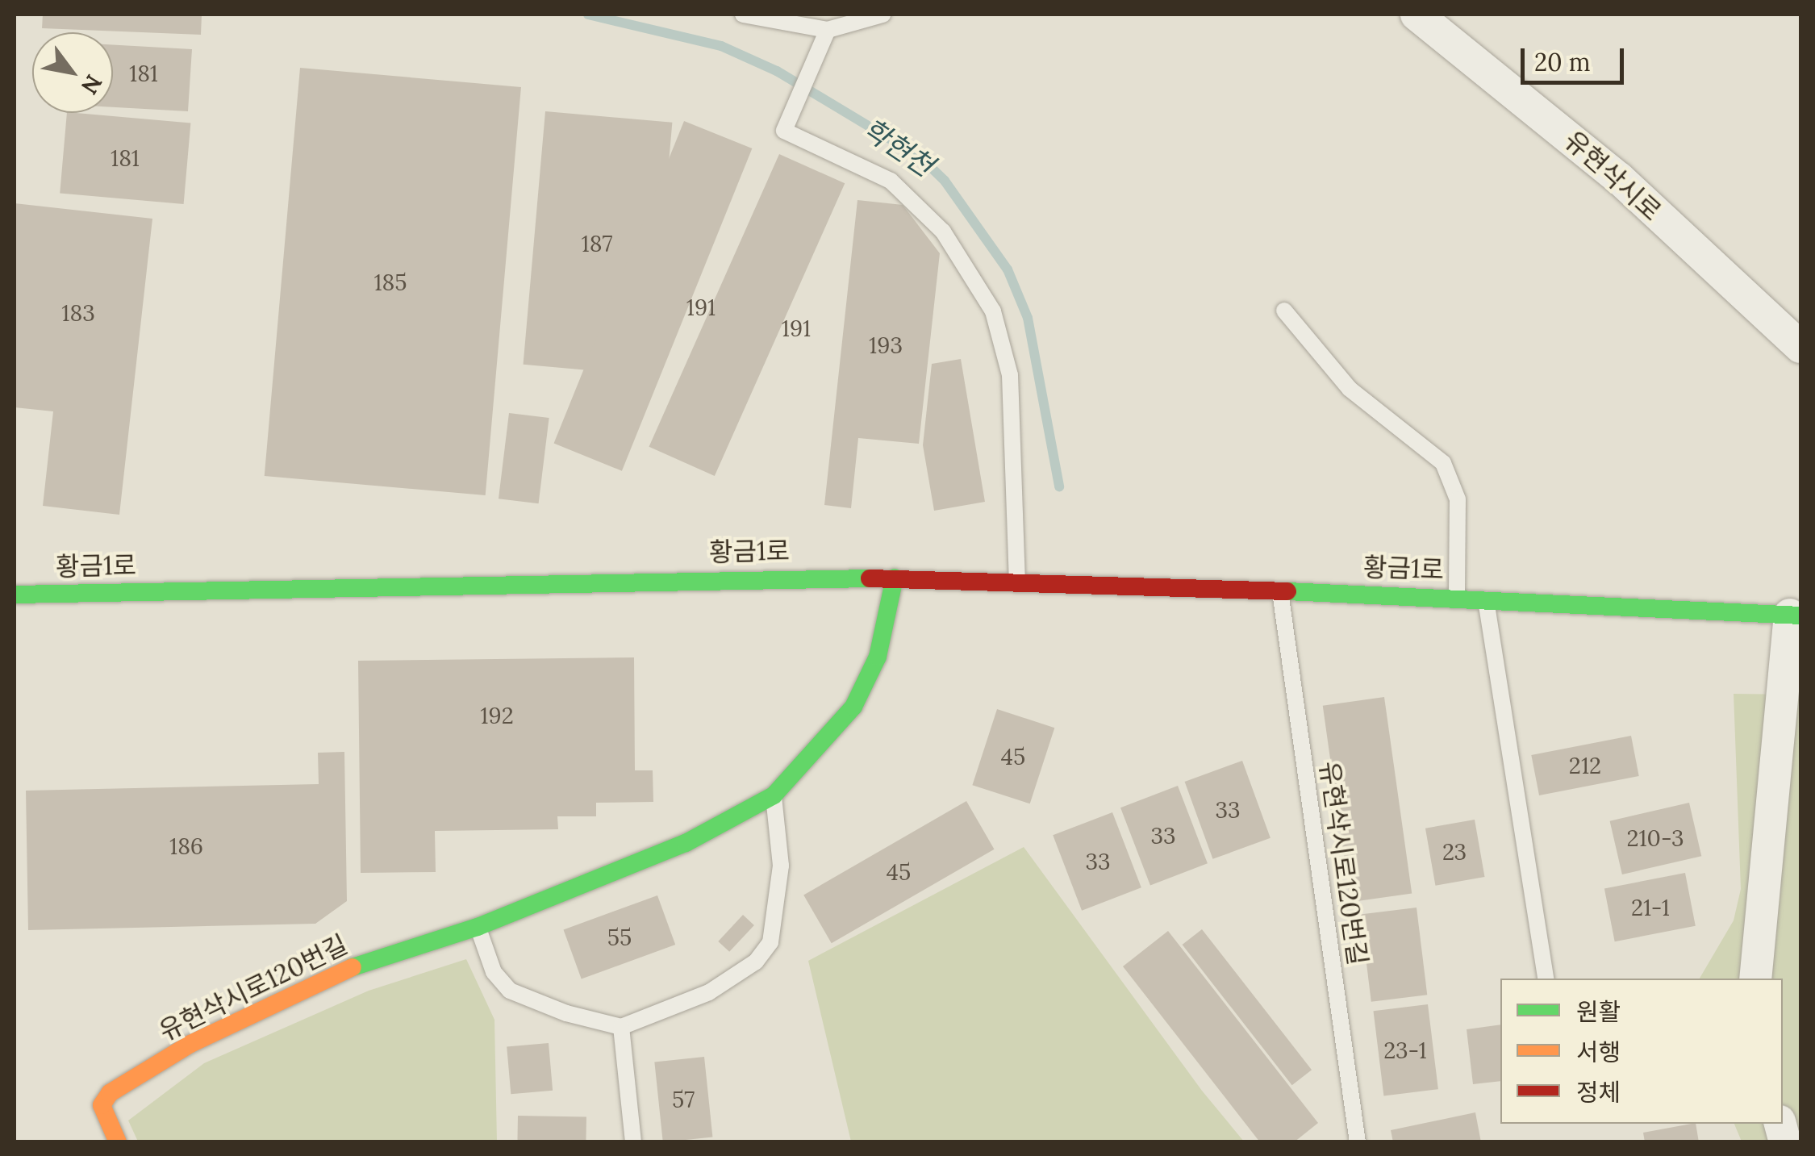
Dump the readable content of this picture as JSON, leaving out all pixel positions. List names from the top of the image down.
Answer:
{
  "streets": {
    "street": ["유현삭시로", "황금1로", "유현삭시로120번길"]
  },
  "crossings": [
    ["황금1로", "유현삭시로120번길"]
  ],
  "water": ["학현천"],
  "house_numbers": [
    "181",
    "181",
    "187",
    "185",
    "191",
    "183",
    "191",
    "193",
    "192",
    "45",
    "212",
    "33",
    "33",
    "210-3",
    "186",
    "23",
    "33",
    "45",
    "21-1",
    "55",
    "23-1",
    "57"
  ],
  "legend": ["원활", "서행", "정체"],
  "scale_bar": "20 m",
  "north": "bottom right"
}
